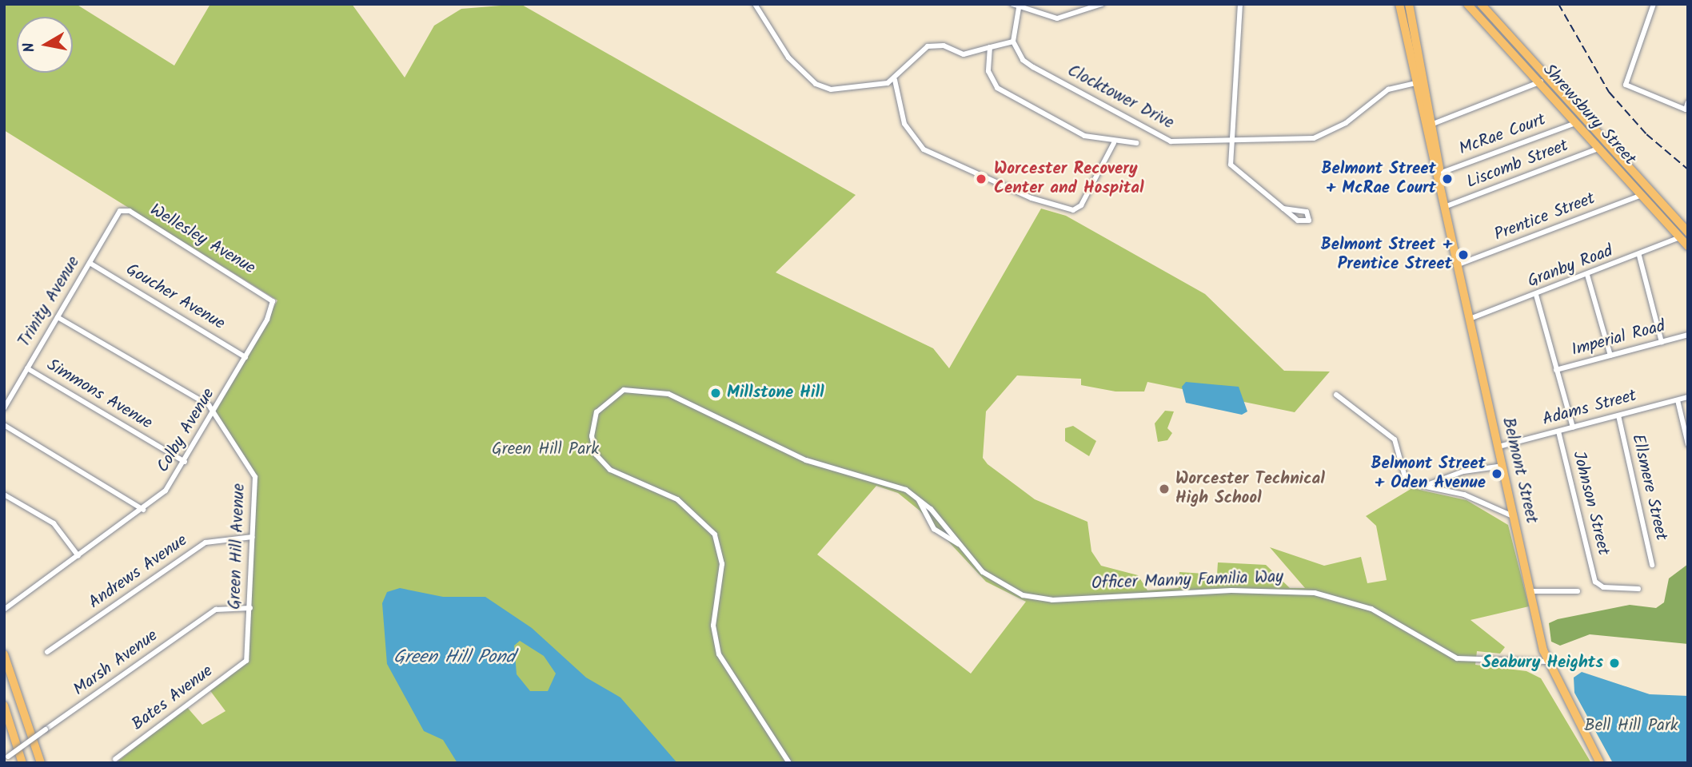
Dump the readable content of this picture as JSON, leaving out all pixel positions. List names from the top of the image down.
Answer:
{
  "streets": {
    "highway": ["Belmont Street"],
    "main road": ["Shrewsbury Street"],
    "street": [
      "Clocktower Drive",
      "McRae Court",
      "Liscomb Street",
      "Prentice Street",
      "Wellesley Avenue",
      "Granby Road",
      "Goucher Avenue",
      "Trinity Avenue",
      "Imperial Road",
      "Simmons Avenue",
      "Adams Street",
      "Colby Avenue",
      "Ellsmere Street",
      "Johnson Street",
      "Green Hill Avenue",
      "Andrews Avenue",
      "Officer Manny Familia Way",
      "Marsh Avenue",
      "Bates Avenue"
    ]
  },
  "crossings": [
    ["Clocktower Drive", "Belmont Street"],
    ["Shrewsbury Street", "McRae Court"],
    ["Shrewsbury Street", "Liscomb Street"],
    ["Shrewsbury Street", "Prentice Street"],
    ["Shrewsbury Street", "Granby Road"],
    ["McRae Court", "Belmont Street"],
    ["Liscomb Street", "Belmont Street"],
    ["Prentice Street", "Belmont Street"],
    ["Wellesley Avenue", "Trinity Avenue"],
    ["Wellesley Avenue", "Colby Avenue"],
    ["Granby Road", "Belmont Street"],
    ["Goucher Avenue", "Trinity Avenue"],
    ["Goucher Avenue", "Colby Avenue"],
    ["Trinity Avenue", "Simmons Avenue"],
    ["Trinity Avenue", "Green Hill Avenue"],
    ["Simmons Avenue", "Colby Avenue"],
    ["Adams Street", "Belmont Street"],
    ["Adams Street", "Ellsmere Street"],
    ["Adams Street", "Johnson Street"],
    ["Colby Avenue", "Green Hill Avenue"],
    ["Belmont Street", "Officer Manny Familia Way"],
    ["Green Hill Avenue", "Andrews Avenue"],
    ["Green Hill Avenue", "Marsh Avenue"],
    ["Green Hill Avenue", "Bates Avenue"]
  ],
  "water": ["Green Hill Pond"],
  "parks": ["Green Hill Park", "Bell Hill Park"],
  "places": [
    "Worcester Recovery Center and Hospital",
    "Belmont Street + McRae Court",
    "Belmont Street + Prentice Street",
    "Millstone Hill",
    "Belmont Street + Oden Avenue",
    "Worcester Technical High School",
    "Seabury Heights"
  ],
  "north": "left"
}
